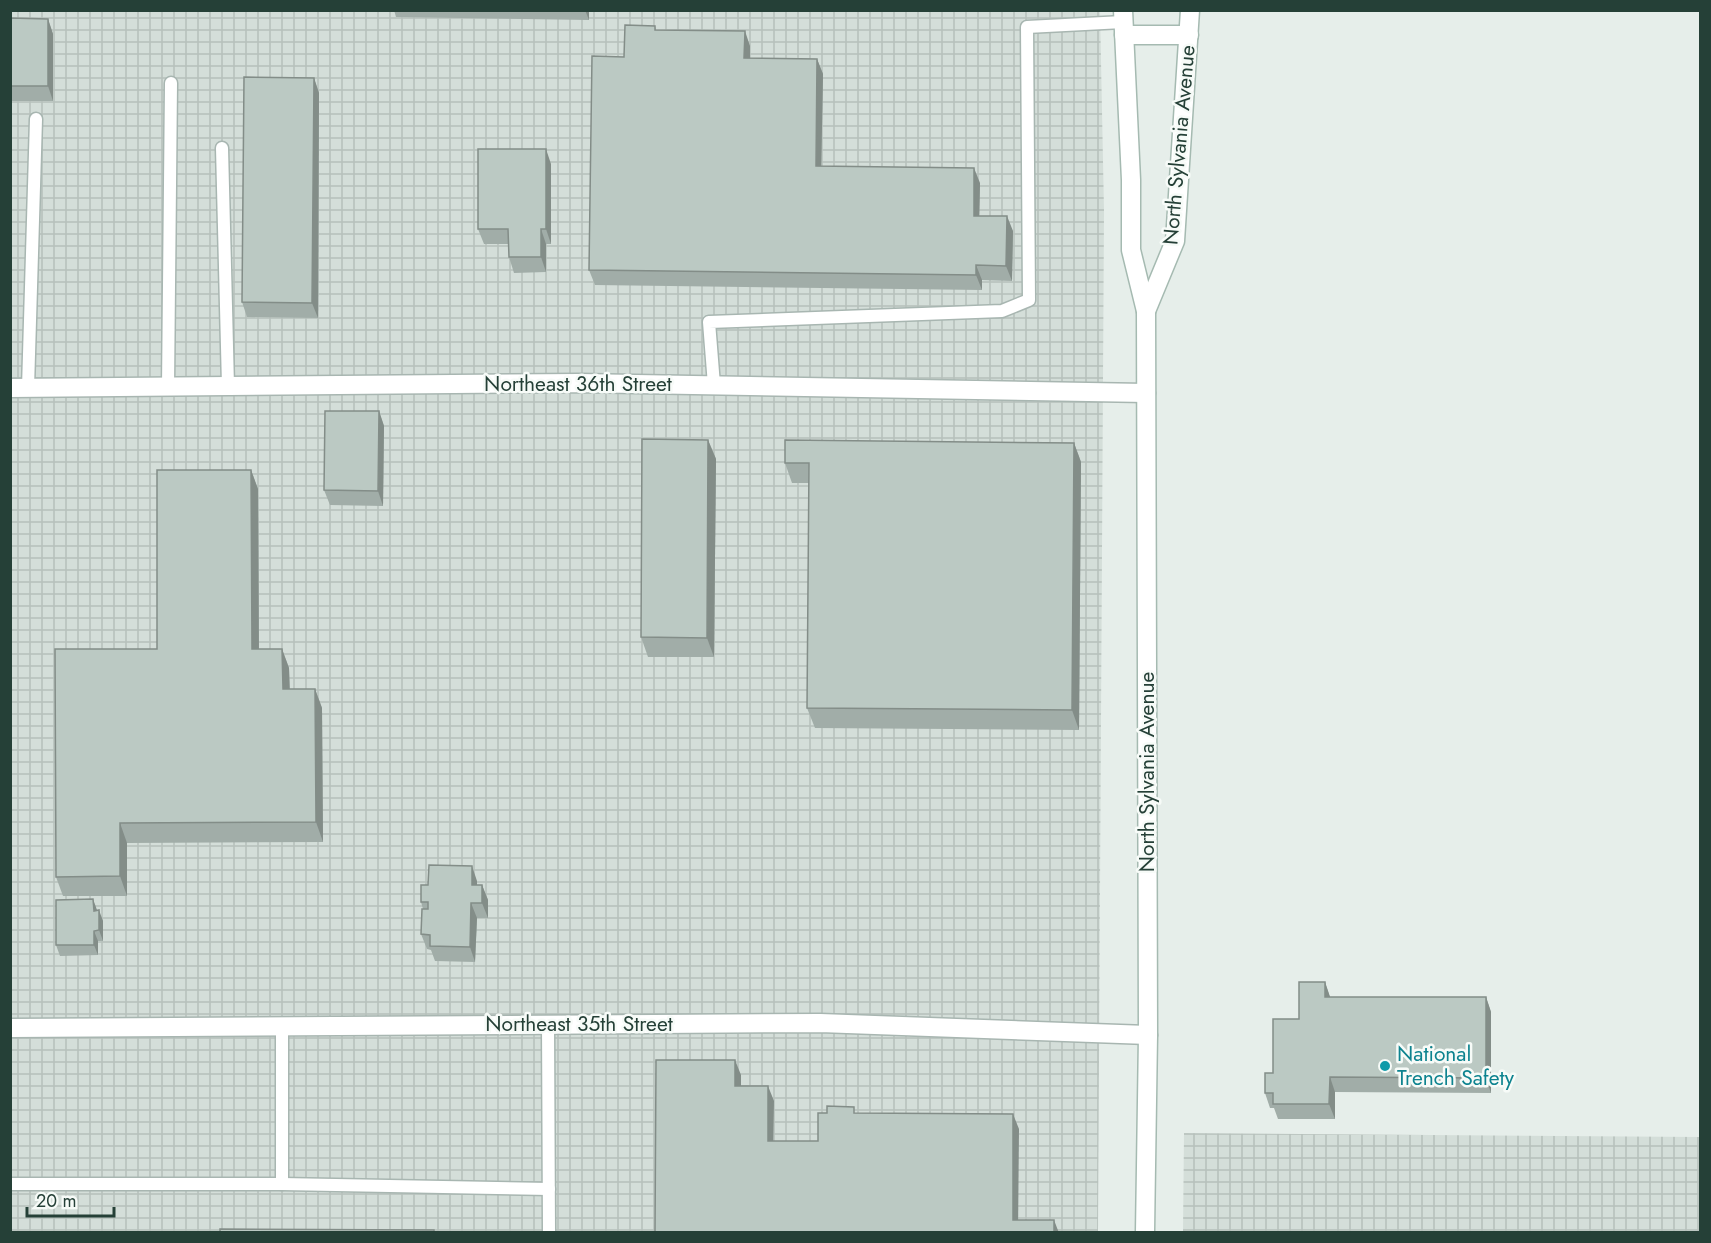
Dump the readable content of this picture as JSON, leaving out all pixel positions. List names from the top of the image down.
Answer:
{
  "streets": {
    "street": ["North Sylvania Avenue", "Northeast 36th Street", "Northeast 35th Street"]
  },
  "crossings": [
    ["North Sylvania Avenue", "Northeast 36th Street"],
    ["North Sylvania Avenue", "Northeast 35th Street"]
  ],
  "places": ["National Trench Safety"],
  "scale_bar": "20 m"
}
